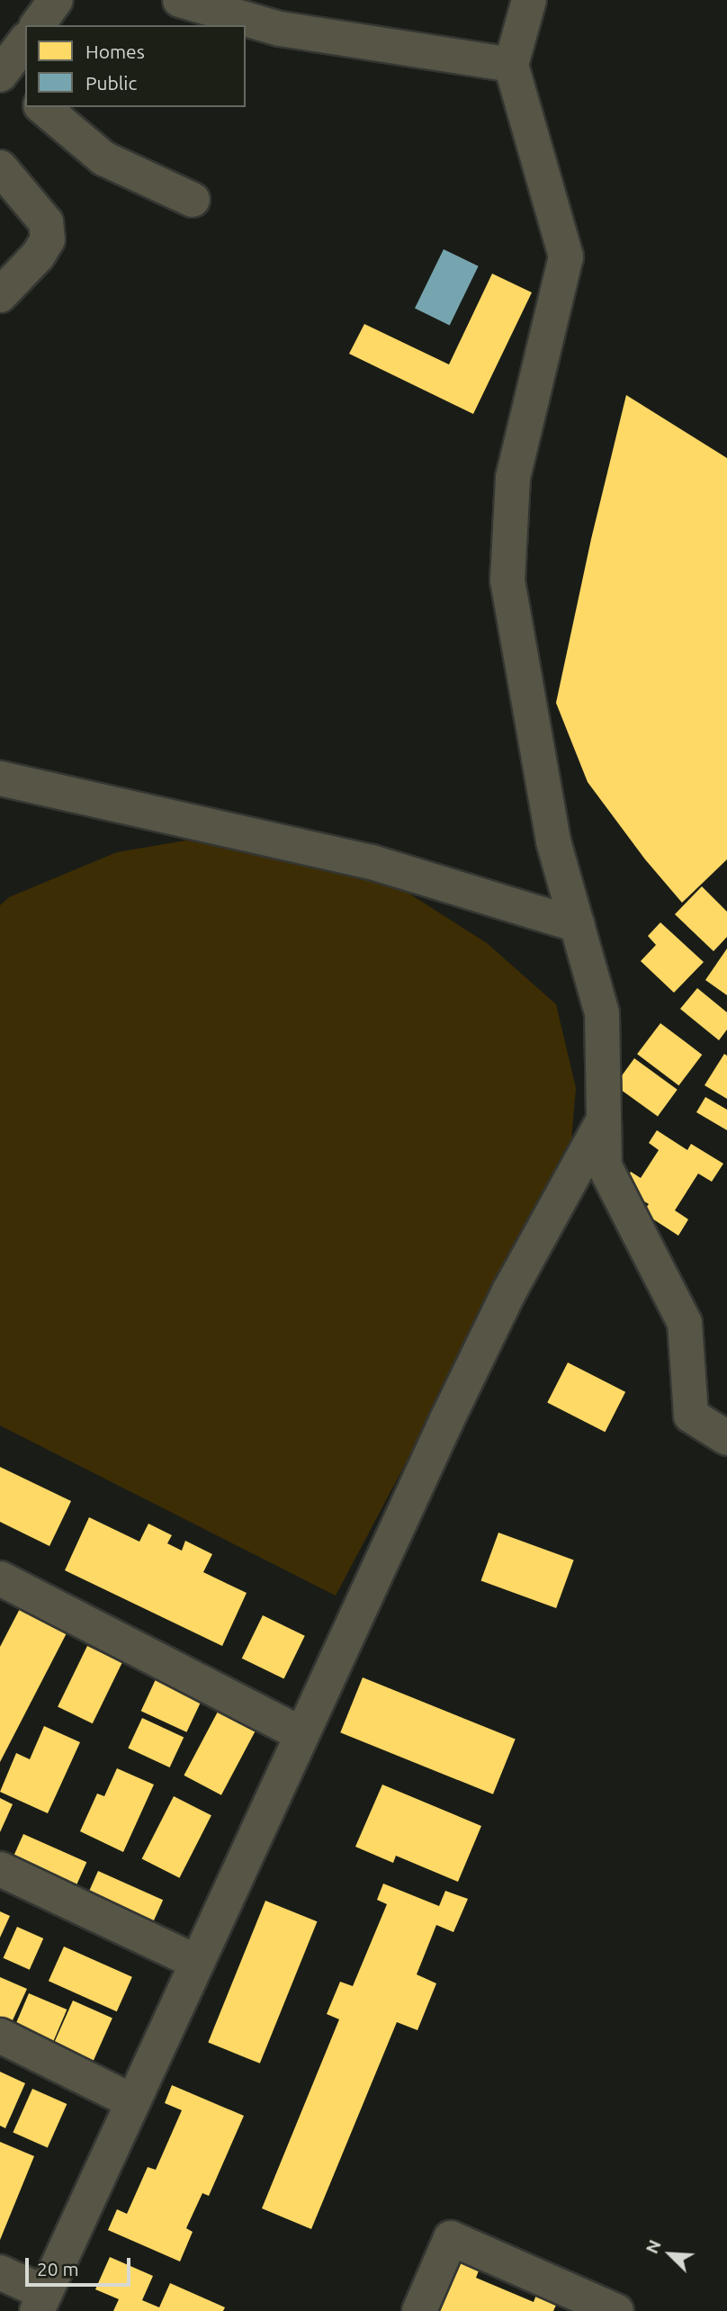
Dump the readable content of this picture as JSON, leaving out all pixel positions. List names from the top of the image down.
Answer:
{
  "legend": ["Homes", "Public"],
  "scale_bar": "20 m",
  "north": "top left"
}
